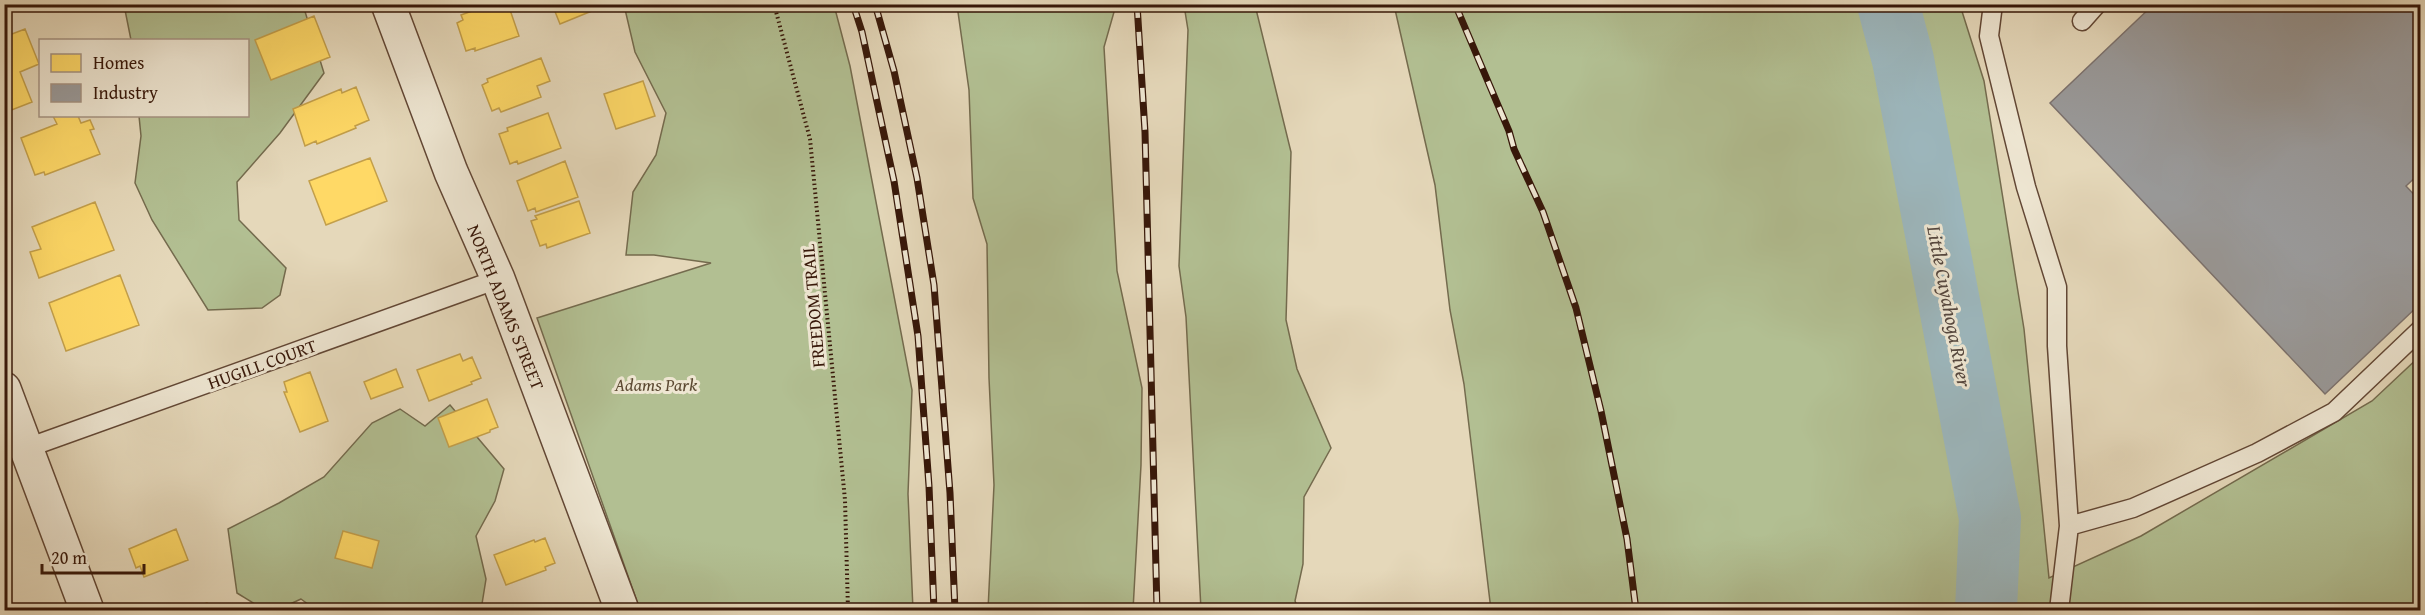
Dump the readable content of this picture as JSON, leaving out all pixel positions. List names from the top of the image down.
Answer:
{
  "streets": {
    "street": ["NORTH ADAMS STREET"],
    "lane": ["HUGILL COURT"],
    "path": ["FREEDOM TRAIL"]
  },
  "crossings": [
    ["NORTH ADAMS STREET", "HUGILL COURT"]
  ],
  "water": ["Little Cuyahoga River"],
  "parks": ["Adams Park"],
  "legend": ["Homes", "Industry"],
  "scale_bar": "20 m"
}
